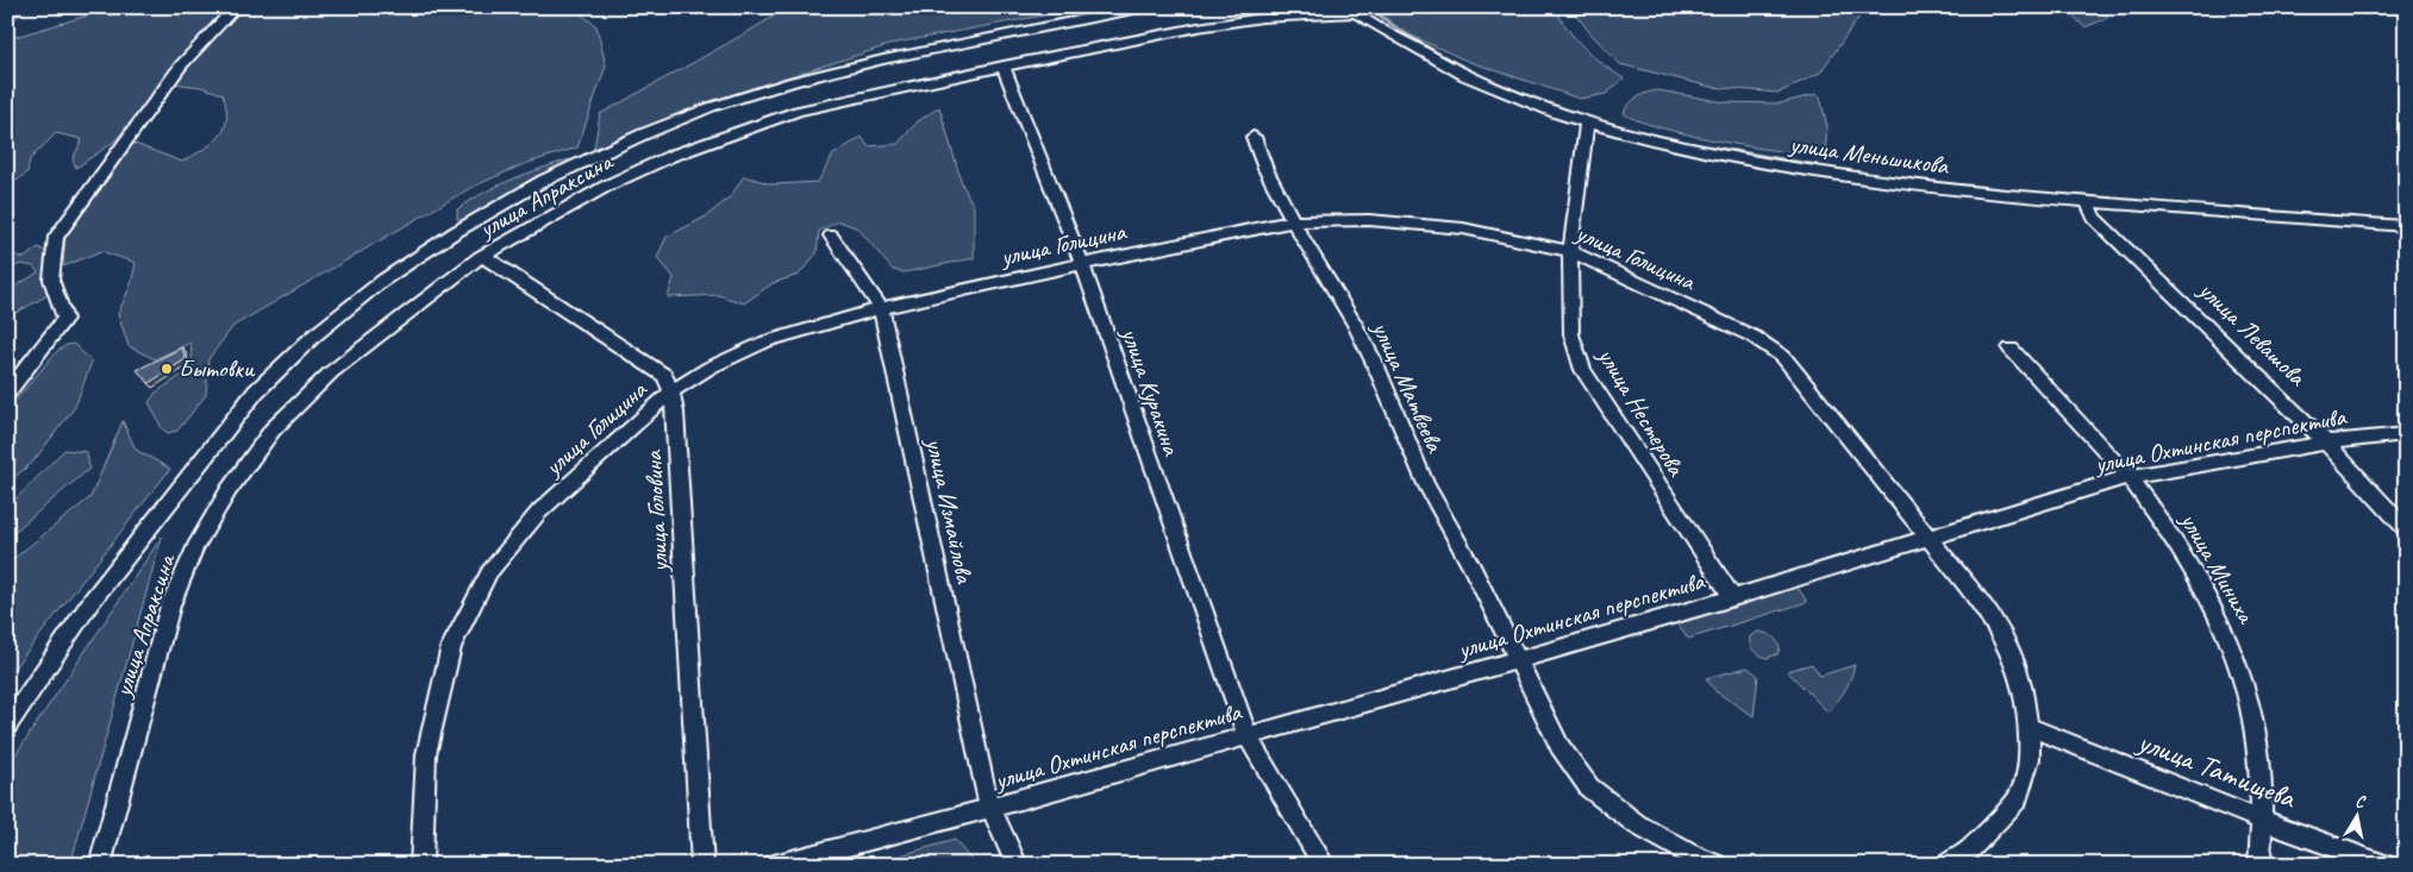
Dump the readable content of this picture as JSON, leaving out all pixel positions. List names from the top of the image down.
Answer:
{
  "streets": {
    "street": [
      "улица Меньшикова",
      "улица Апраксина",
      "улица Голицина",
      "улица Левашова",
      "улица Матвеева",
      "улица Куракина",
      "улица Нестерова",
      "улица Охтинская перспектива",
      "улица Измайлова",
      "улица Головина",
      "улица Миниха",
      "улица Татищева"
    ]
  },
  "crossings": [
    ["улица Меньшикова", "улица Апраксина"],
    ["улица Меньшикова", "улица Левашова"],
    ["улица Меньшикова", "улица Нестерова"],
    ["улица Апраксина", "улица Куракина"],
    ["улица Апраксина", "улица Головина"],
    ["улица Голицина", "улица Матвеева"],
    ["улица Голицина", "улица Куракина"],
    ["улица Голицина", "улица Нестерова"],
    ["улица Голицина", "улица Охтинская перспектива"],
    ["улица Голицина", "улица Измайлова"],
    ["улица Голицина", "улица Головина"],
    ["улица Голицина", "улица Татищева"],
    ["улица Левашова", "улица Охтинская перспектива"],
    ["улица Матвеева", "улица Охтинская перспектива"],
    ["улица Куракина", "улица Охтинская перспектива"],
    ["улица Нестерова", "улица Охтинская перспектива"],
    ["улица Охтинская перспектива", "улица Измайлова"],
    ["улица Охтинская перспектива", "улица Миниха"],
    ["улица Миниха", "улица Татищева"]
  ],
  "places": ["Бытовки"],
  "north": "top"
}
